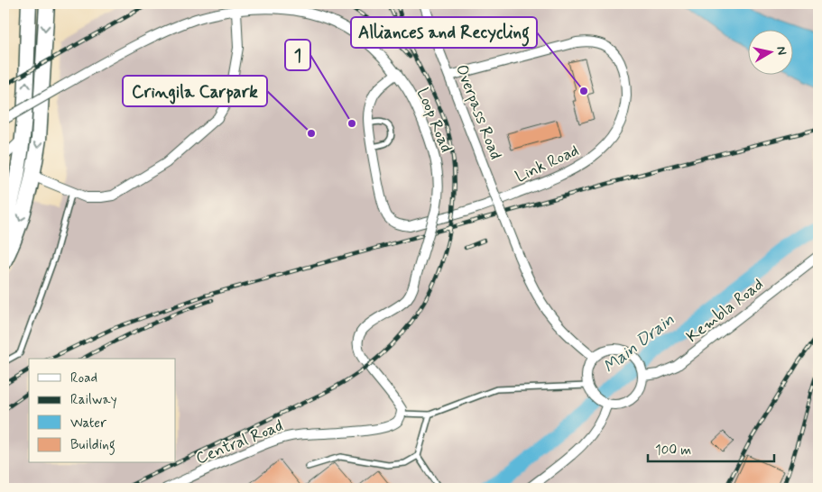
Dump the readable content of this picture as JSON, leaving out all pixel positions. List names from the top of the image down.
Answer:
{
  "streets": {
    "street": [
      "Overpass Road",
      "Loop Road",
      "Link Road",
      "Kembla Road",
      "Central Road"
    ]
  },
  "crossings": [
    ["Overpass Road", "Link Road"],
    ["Overpass Road", "Kembla Road"],
    ["Loop Road", "Link Road"],
    ["Loop Road", "Central Road"]
  ],
  "water": ["Main Drain"],
  "places": ["Alliances and Recycling", "1", "Cringila Carpark"],
  "legend": [
    "Road",
    "Railway",
    "Water",
    "Building"
  ],
  "scale_bar": "100 m",
  "north": "right"
}
